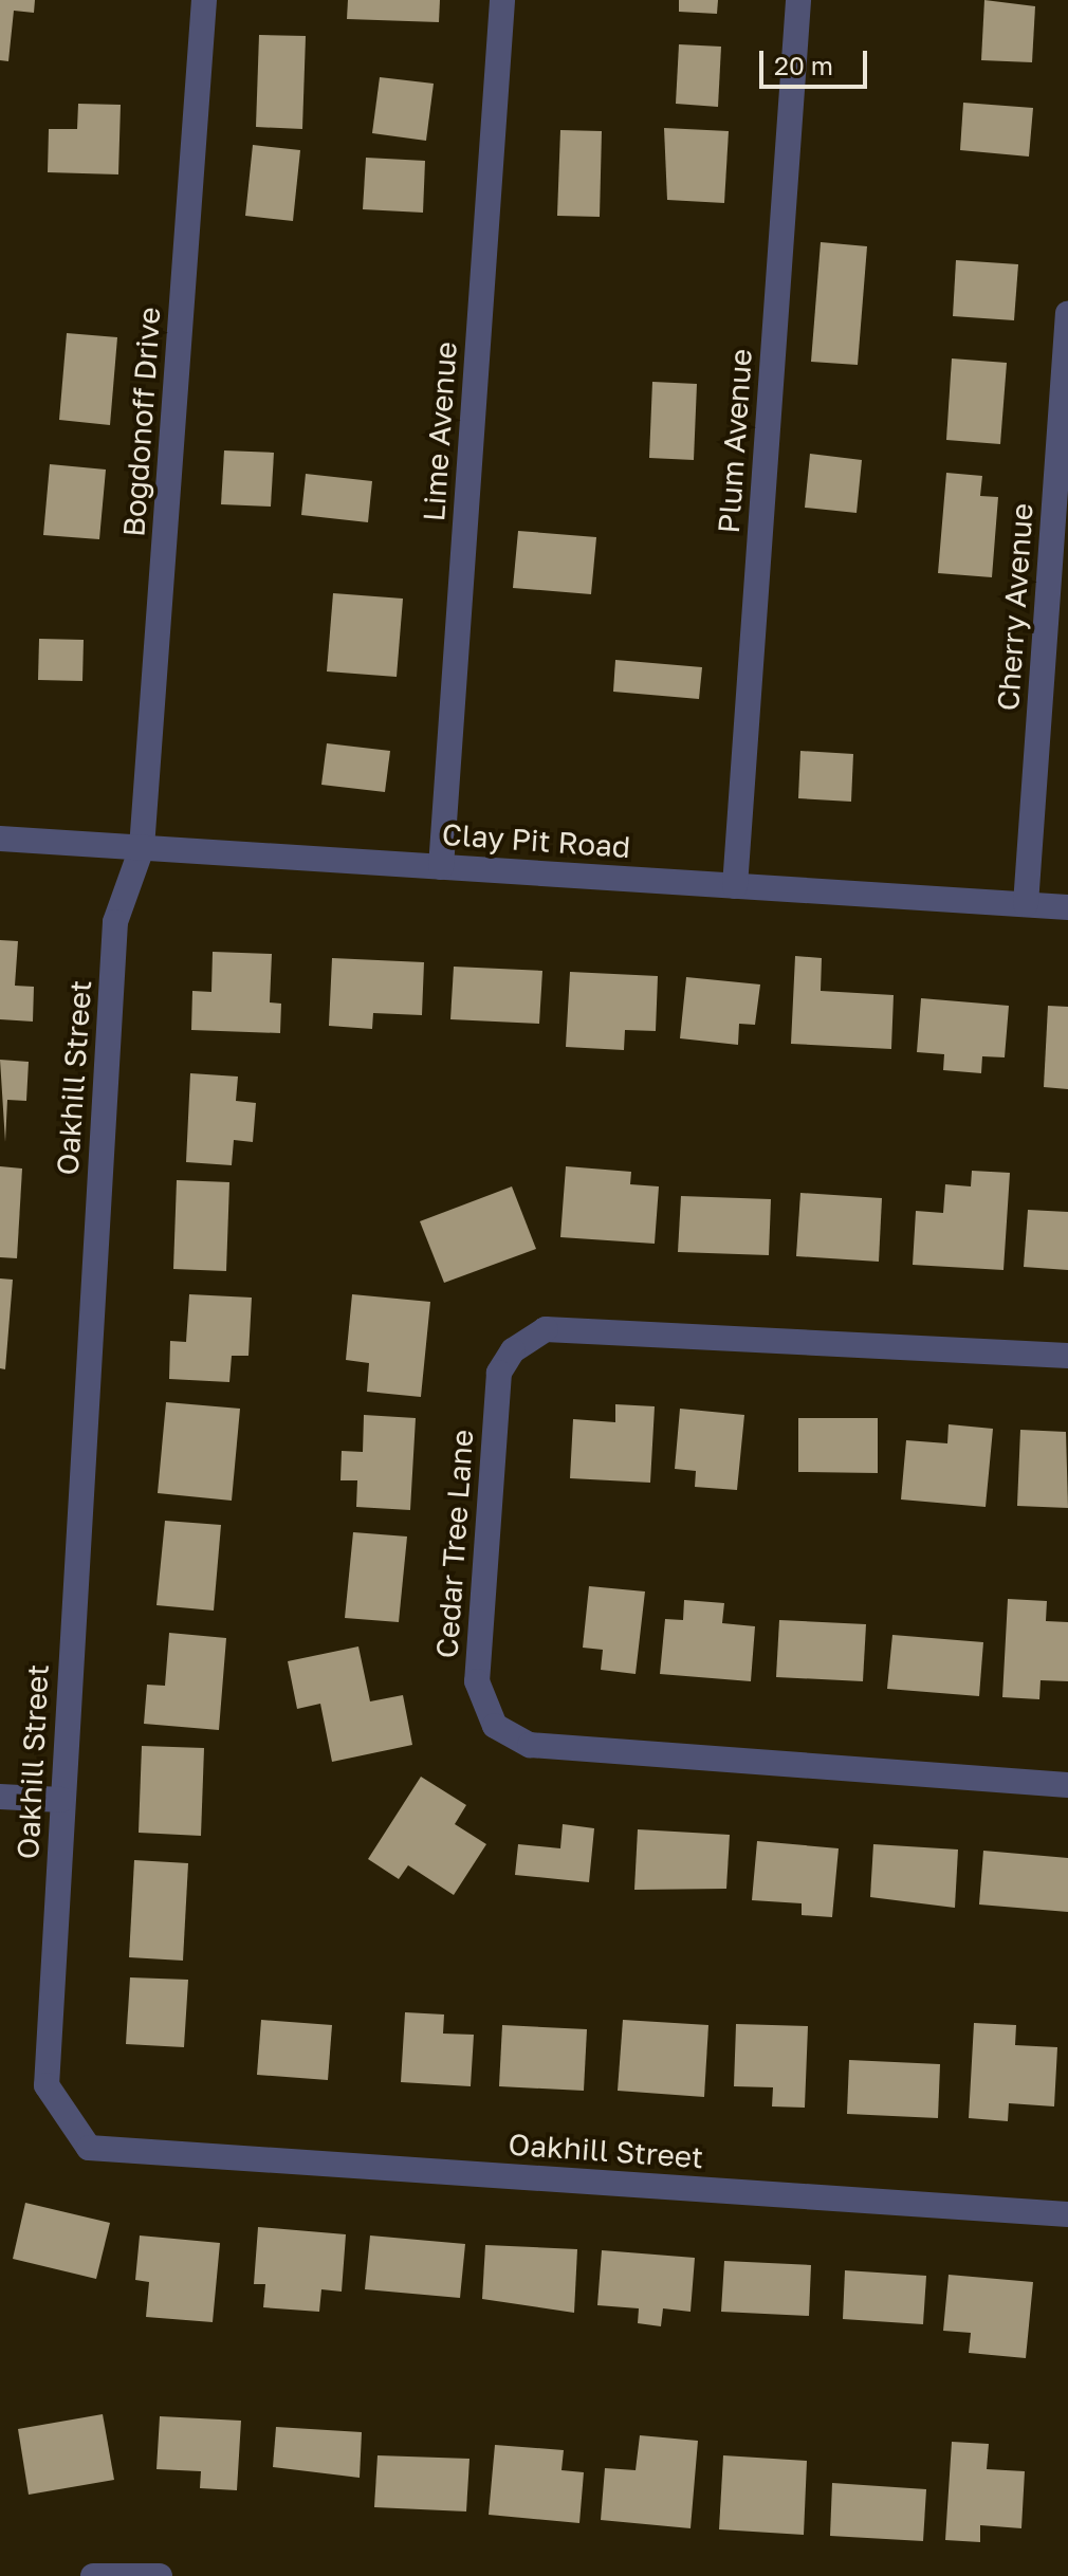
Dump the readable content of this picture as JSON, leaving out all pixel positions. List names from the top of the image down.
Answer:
{
  "streets": {
    "street": [
      "Bogdonoff Drive",
      "Lime Avenue",
      "Plum Avenue",
      "Cherry Avenue",
      "Clay Pit Road",
      "Oakhill Street",
      "Cedar Tree Lane"
    ]
  },
  "crossings": [
    ["Bogdonoff Drive", "Clay Pit Road"],
    ["Bogdonoff Drive", "Oakhill Street"],
    ["Lime Avenue", "Clay Pit Road"],
    ["Plum Avenue", "Clay Pit Road"],
    ["Cherry Avenue", "Clay Pit Road"],
    ["Clay Pit Road", "Oakhill Street"]
  ],
  "scale_bar": "20 m"
}
